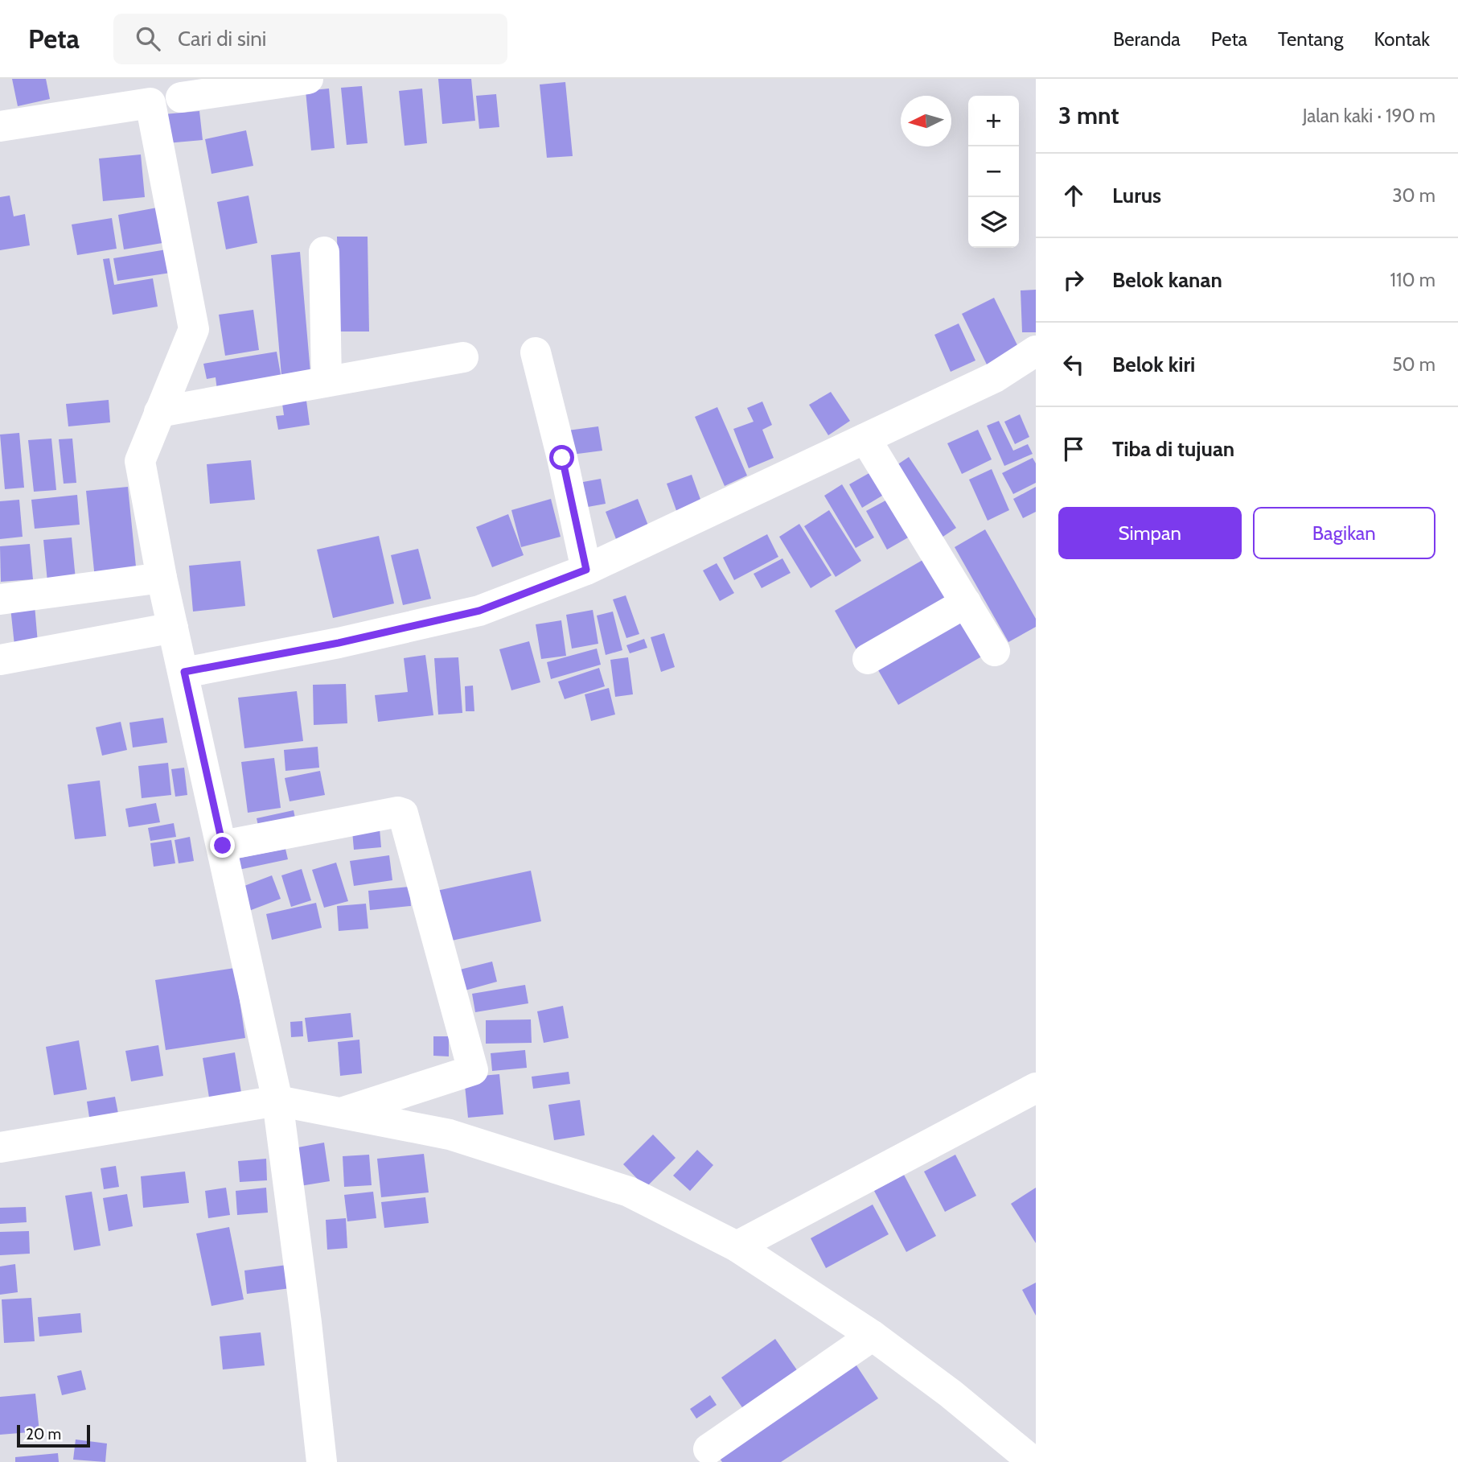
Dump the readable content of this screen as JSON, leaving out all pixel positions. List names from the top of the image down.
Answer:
{
  "scale_bar": "20 m",
  "north": "left",
  "page": {
    "header": "Peta",
    "search": "Cari di sini",
    "nav": [
      "Beranda",
      "Peta",
      "Tentang",
      "Kontak"
    ],
    "heading": ["3 mnt", "Jalan kaki · 190 m"],
    "map_buttons": ["+", "−"],
    "list": [
      ["Lurus", "30 m"],
      ["Belok kanan", "110 m"],
      ["Belok kiri", "50 m"],
      "Tiba di tujuan"
    ],
    "buttons": ["Simpan", "Bagikan"],
    "scale": "20 m"
  }
}
